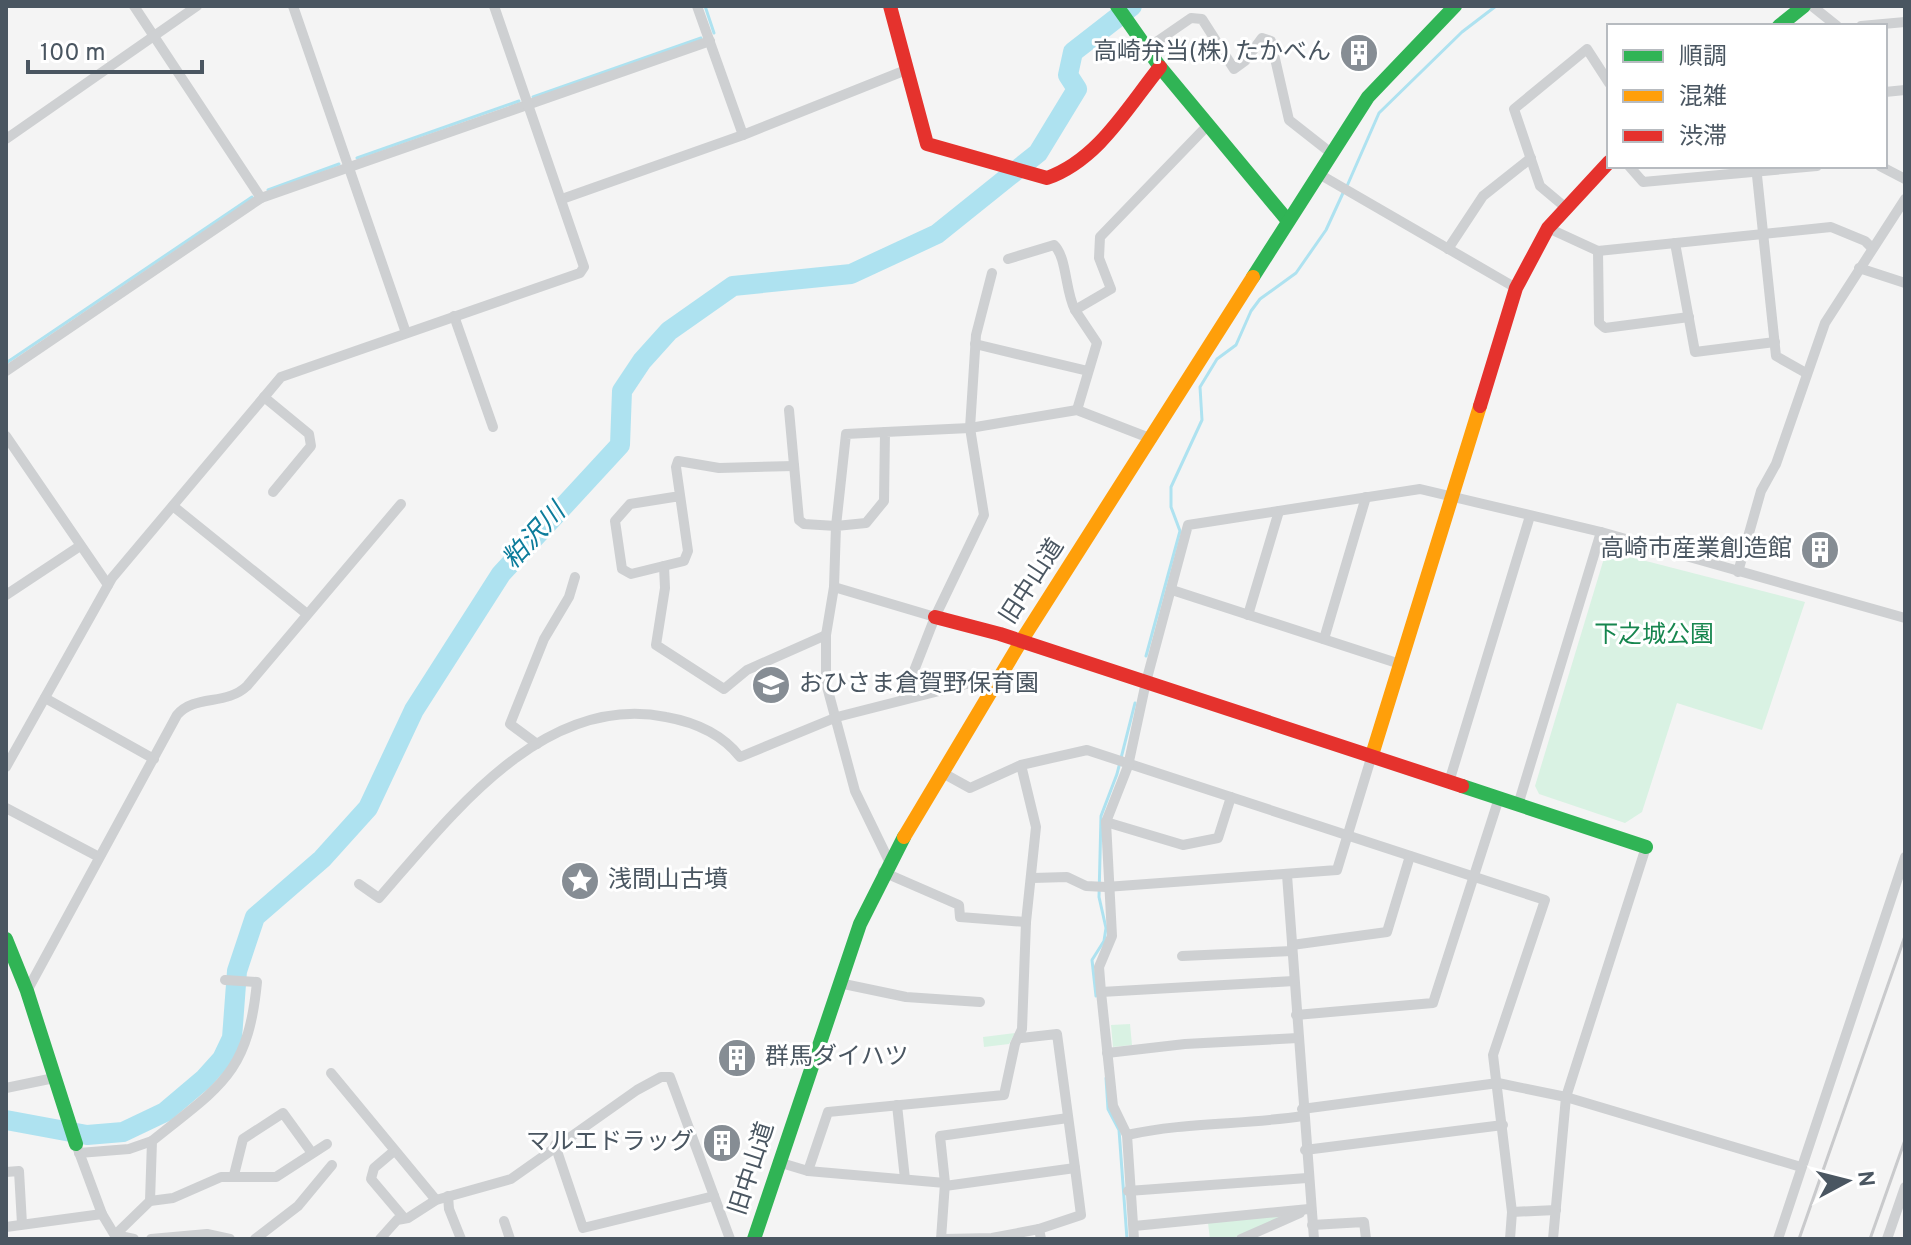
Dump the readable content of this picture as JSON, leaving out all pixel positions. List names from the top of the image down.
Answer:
{
  "streets": {
    "street": ["旧中山道"]
  },
  "water": ["粕沢川"],
  "parks": ["下之城公園"],
  "places": {
    "building": [
      "高崎弁当(株) たかべん",
      "高崎市産業創造館",
      "群馬ダイハツ",
      "マルエドラッグ"
    ],
    "school or university": ["おひさま倉賀野保育園"],
    "place": ["浅間山古墳"]
  },
  "legend": ["順調", "混雑", "渋滞"],
  "scale_bar": "100 m",
  "north": "right"
}
